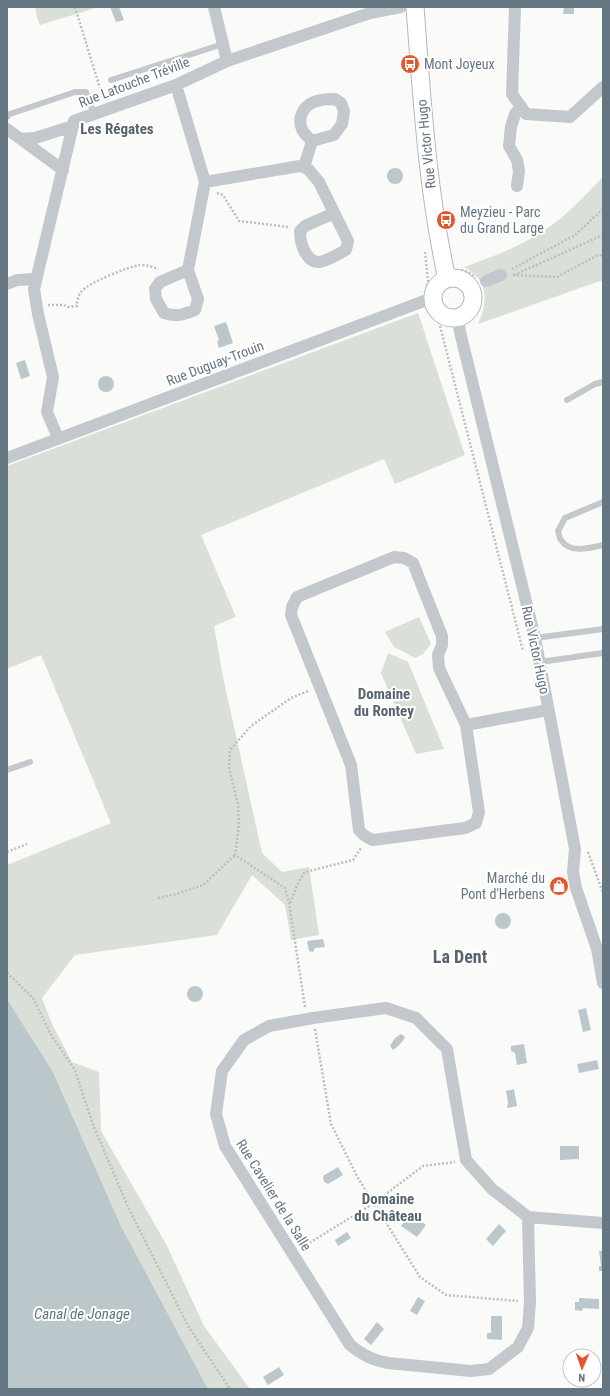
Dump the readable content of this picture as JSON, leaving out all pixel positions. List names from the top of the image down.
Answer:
{
  "streets": {
    "street": [
      "Rue Latouche Tréville",
      "Rue Victor Hugo",
      "Rue Duguay-Trouin",
      "Rue Cavelier de la Salle"
    ]
  },
  "crossings": [
    ["Rue Latouche Tréville", "Rue Duguay-Trouin"],
    ["Rue Victor Hugo", "Rue Duguay-Trouin"]
  ],
  "districts": [
    "Les Régates",
    "Domaine du Rontey",
    "La Dent",
    "Domaine du Château"
  ],
  "water": ["Canal de Jonage"],
  "places": {
    "bus stop": ["Mont Joyeux", "Meyzieu - Parc du Grand Large"],
    "shop": ["Marché du Pont d'Herbens"]
  },
  "north": "bottom"
}
